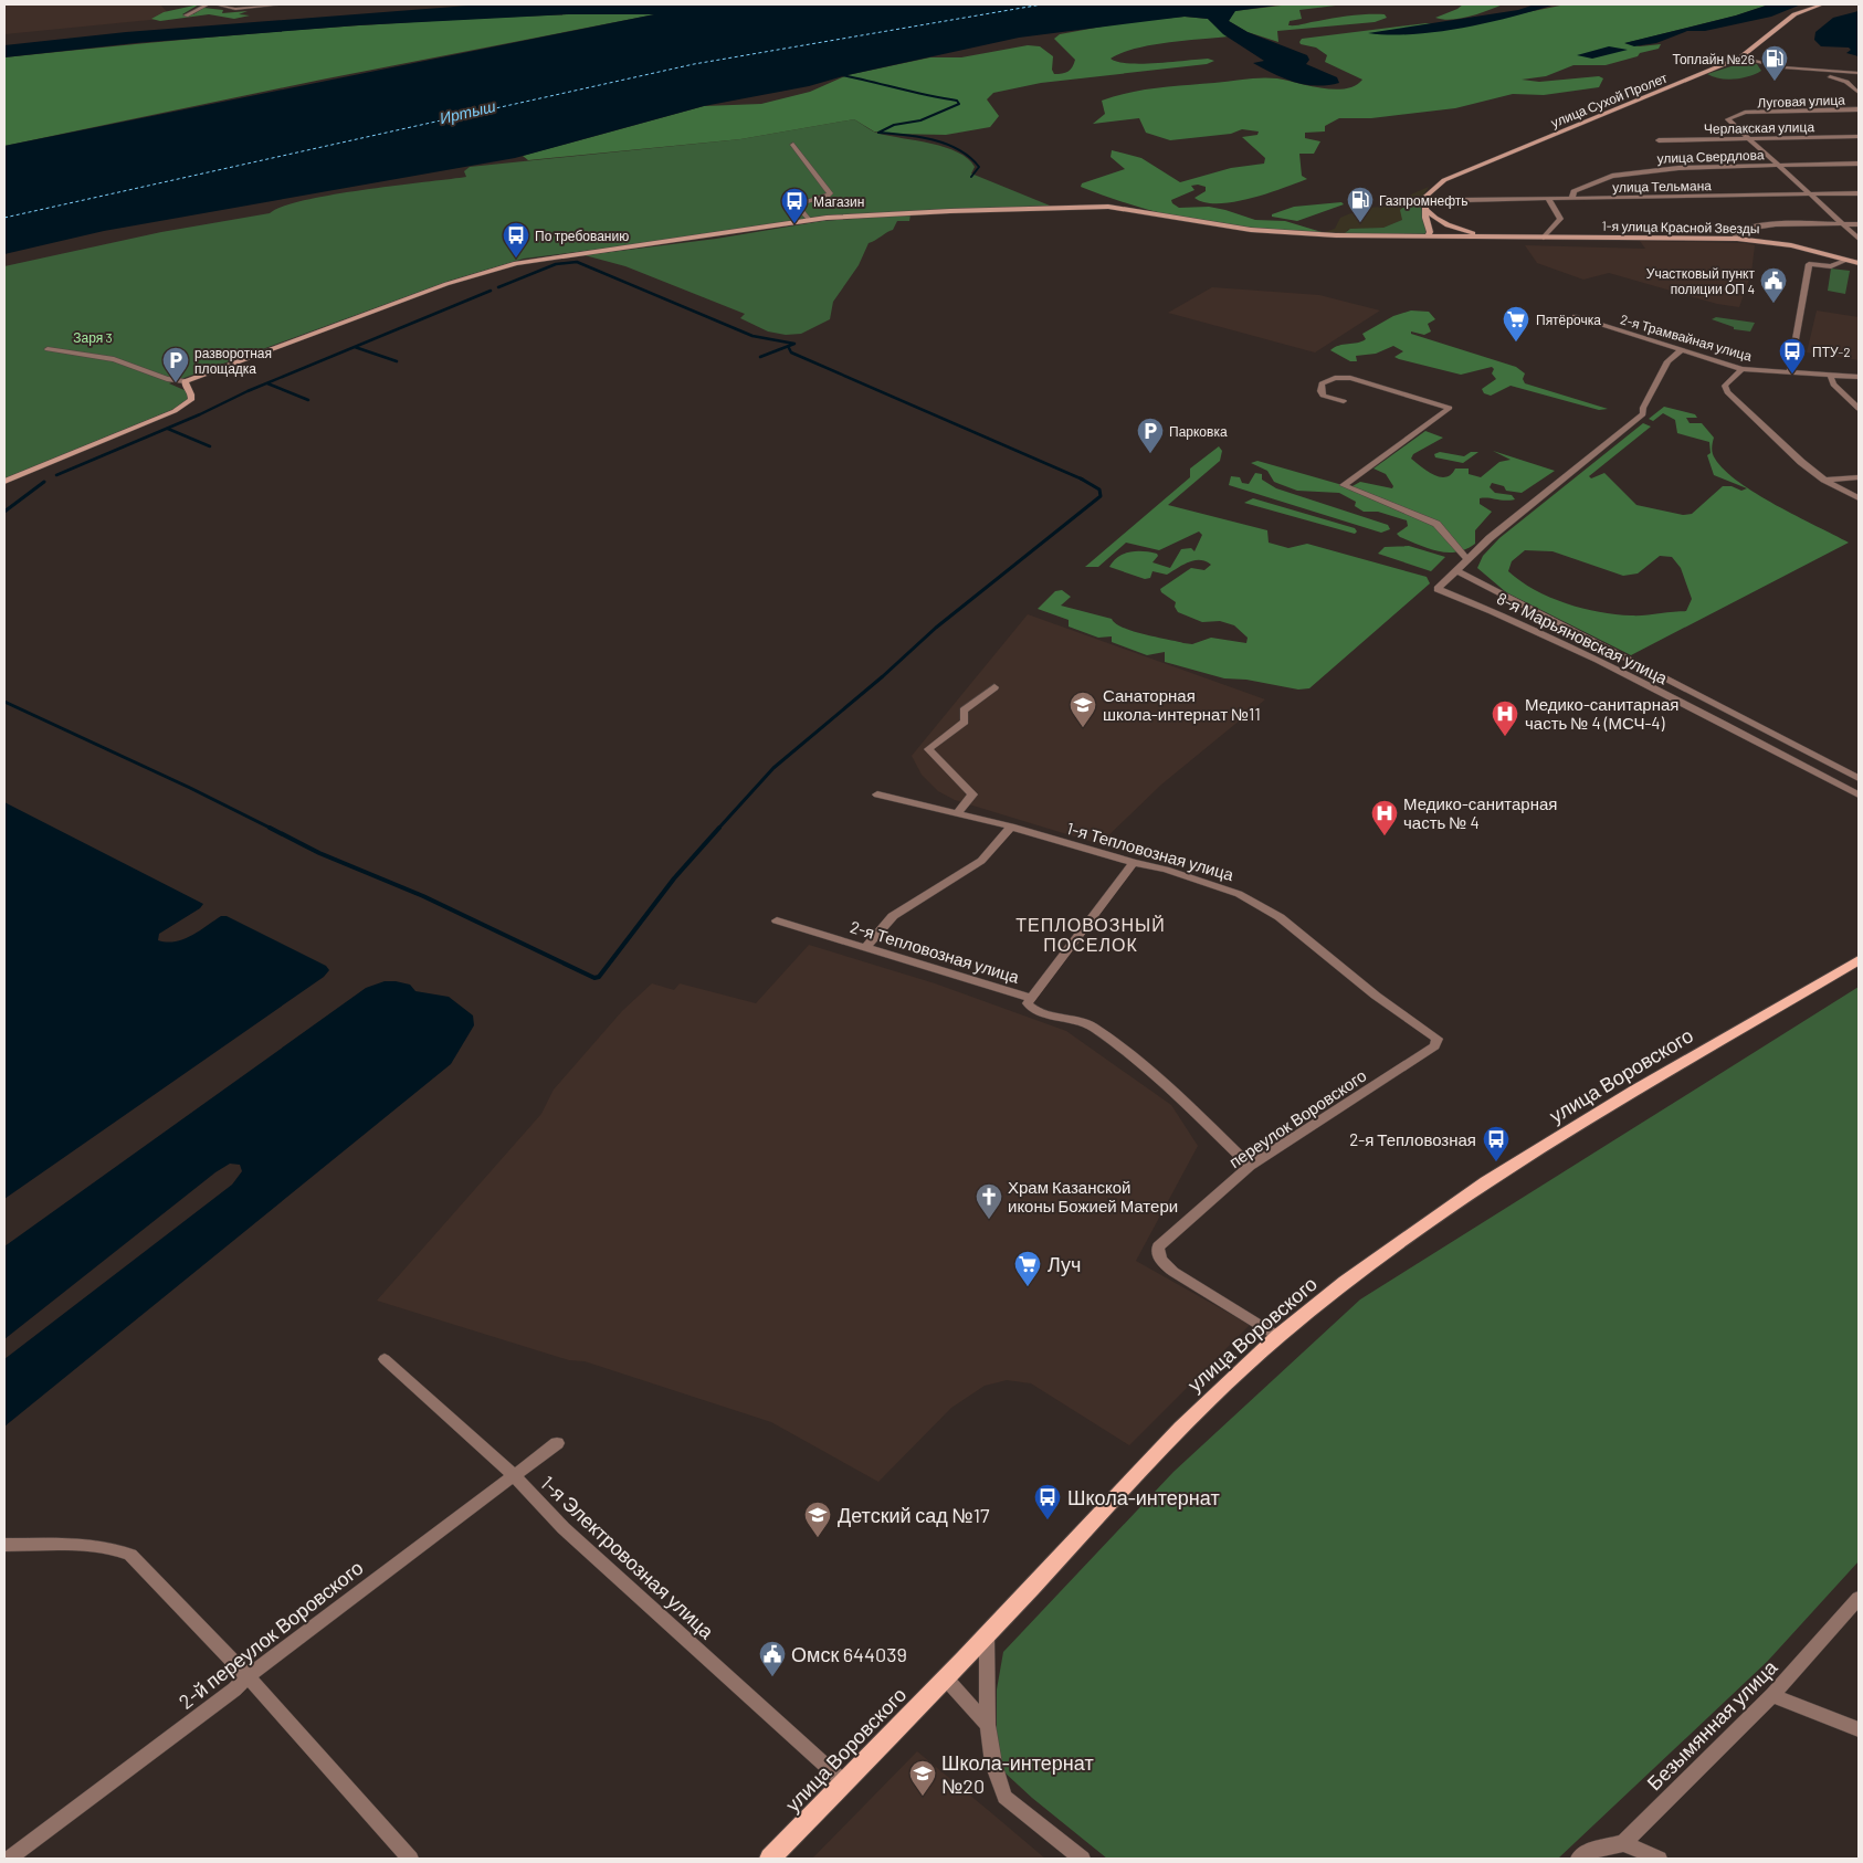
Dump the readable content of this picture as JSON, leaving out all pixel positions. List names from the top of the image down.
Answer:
{
  "streets": {
    "main road": ["улица Воровского"],
    "street": [
      "улица Сухой Пролет",
      "Луговая улица",
      "Черлакская улица",
      "улица Свердлова",
      "улица Тельмана",
      "1-я улица Красной Звезды",
      "2-я Трамвайная улица",
      "8-я Марьяновская улица",
      "1-я Тепловозная улица",
      "2-я Тепловозная улица",
      "переулок Воровского",
      "1-я Электровозная улица",
      "2-й переулок Воровского",
      "Безымянная улица"
    ]
  },
  "crossings": [
    ["Луговая улица", "Черлакская улица"],
    ["улица Свердлова", "улица Тельмана"],
    ["1-я Тепловозная улица", "переулок Воровского"],
    ["2-я Тепловозная улица", "переулок Воровского"],
    ["улица Воровского", "переулок Воровского"],
    ["улица Воровского", "1-я Электровозная улица"],
    ["1-я Электровозная улица", "2-й переулок Воровского"]
  ],
  "districts": ["ТЕПЛОВОЗНЫЙ ПОСЕЛОК"],
  "water": ["Иртыш"],
  "parks": ["Заря 3"],
  "places": {
    "fuel station": ["Топлайн №26", "Газпромнефть"],
    "bus stop": [
      "Магазин",
      "По требованию",
      "ПТУ-2",
      "2-я Тепловозная",
      "Школа-интернат"
    ],
    "public building": ["Участковый пункт полиции ОП 4", "Омск 644039"],
    "supermarket": ["Пятёрочка", "Луч"],
    "parking": ["разворотная площадка", "Парковка"],
    "school or university": ["Санаторная школа-интернат №11", "Детский сад №17", "Школа-интернат №20"],
    "hospital": ["Медико-санитарная часть № 4 (МСЧ-4)", "Медико-санитарная часть № 4"],
    "church": ["Храм Казанской иконы Божией Матери"]
  }
}
